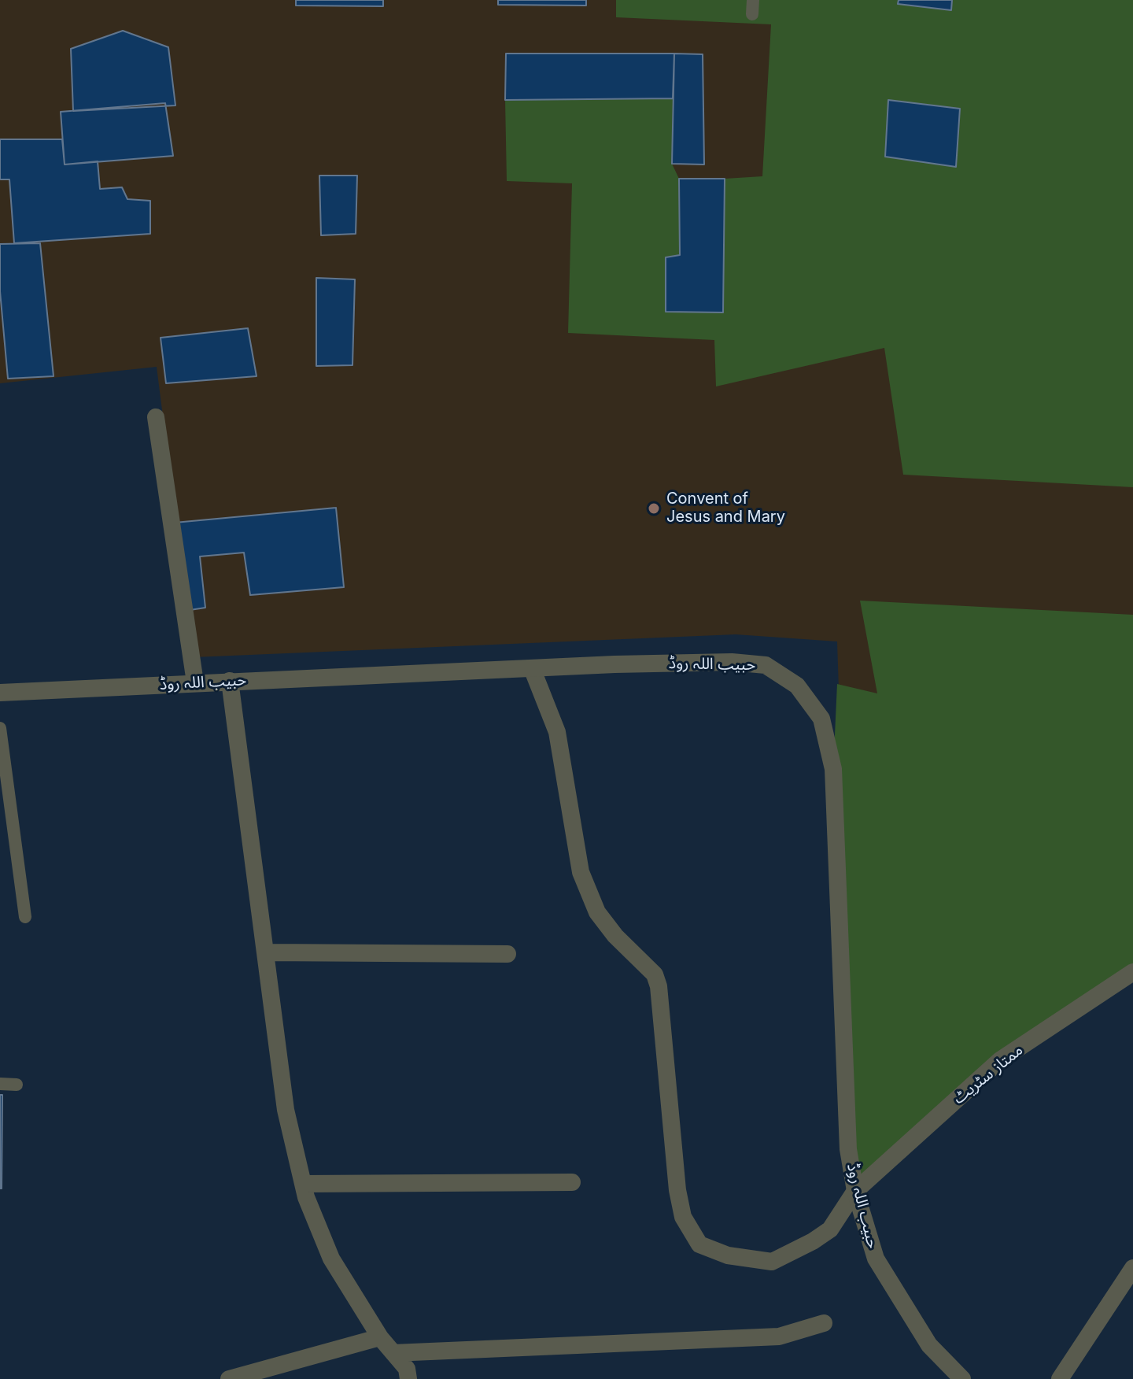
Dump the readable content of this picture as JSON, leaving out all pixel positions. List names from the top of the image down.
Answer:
{
  "streets": {
    "street": ["حبیب اللہ روڈ", "ممتاز سٹریٹ"]
  },
  "crossings": [
    ["حبیب اللہ روڈ", "ممتاز سٹریٹ"]
  ],
  "places": ["Convent of Jesus and Mary"]
}
